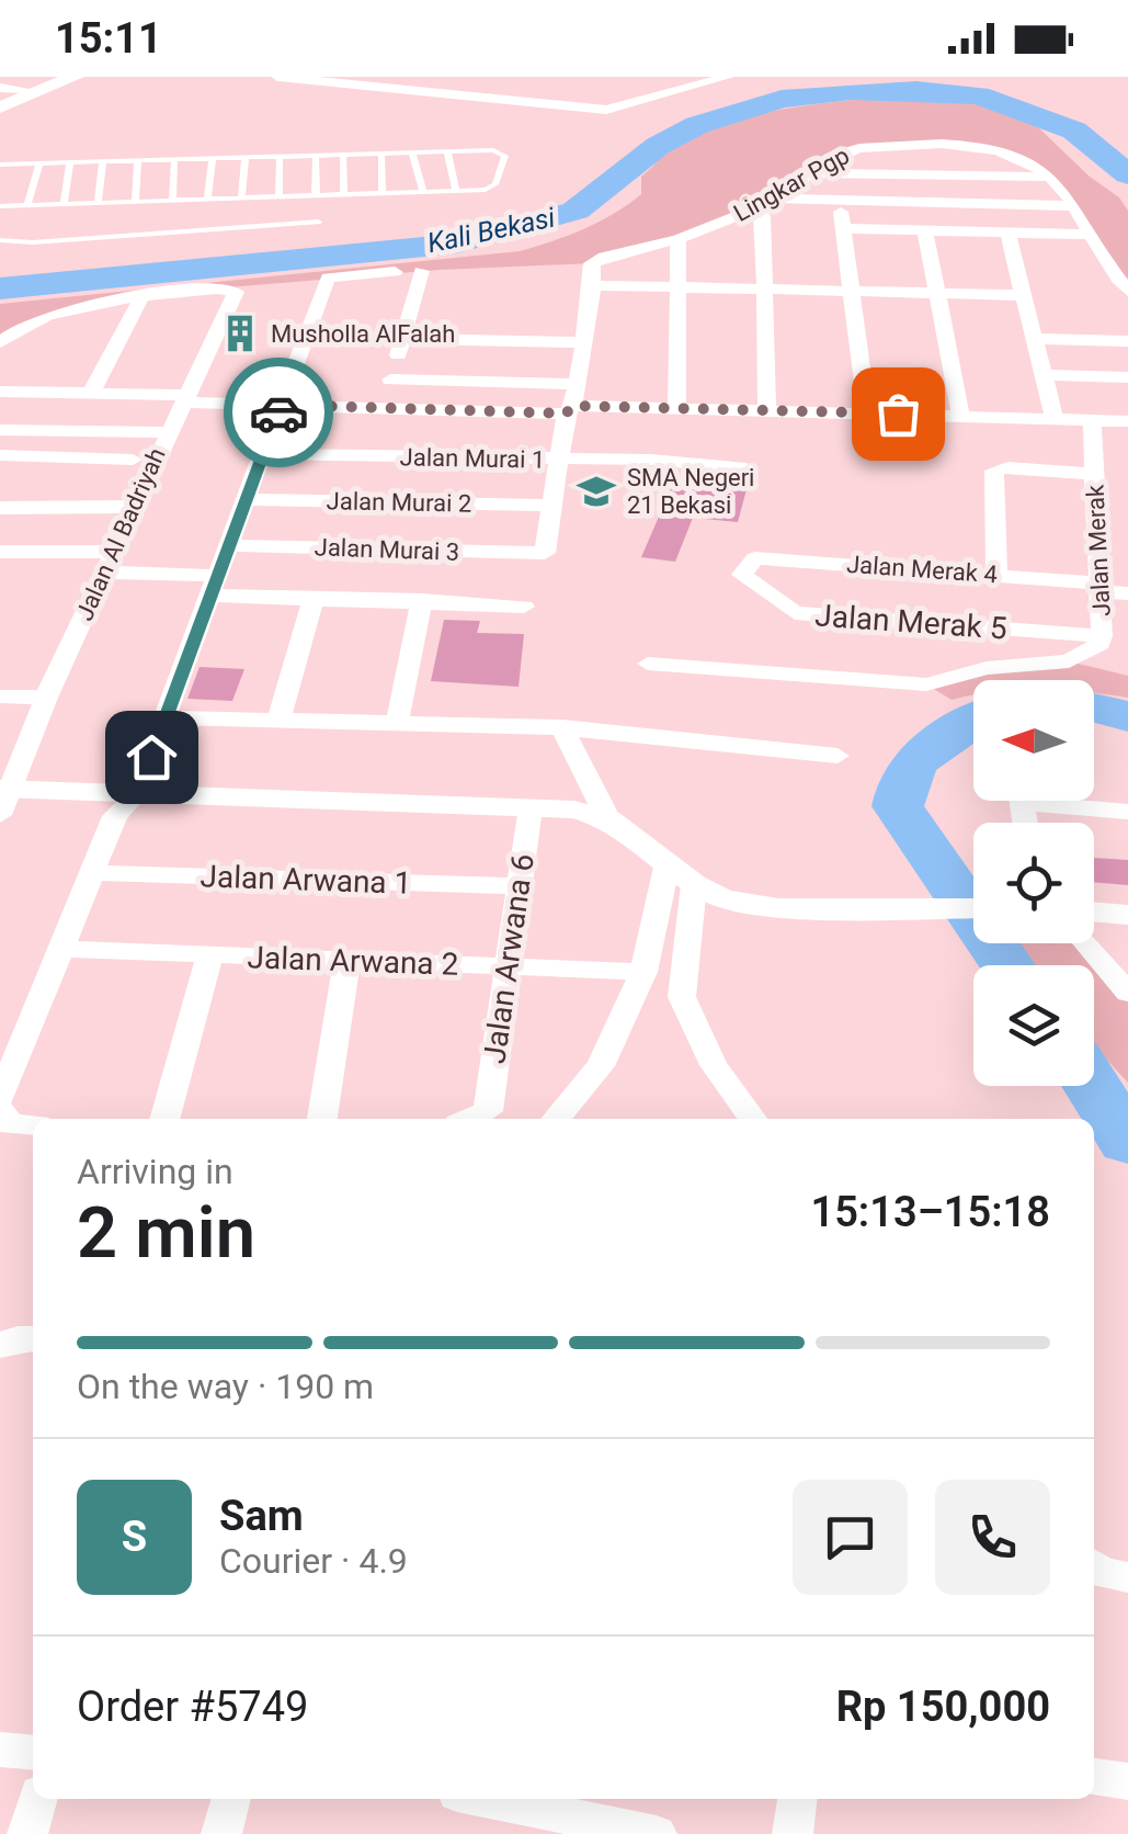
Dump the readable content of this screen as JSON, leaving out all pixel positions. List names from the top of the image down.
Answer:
{
  "streets": {
    "street": [
      "Lingkar Pgp",
      "Jalan Murai 1",
      "Jalan Murai 2",
      "Jalan Al Badriyah",
      "Jalan Murai 3",
      "Jalan Merak",
      "Jalan Merak 4",
      "Jalan Merak 5",
      "Jalan Arwana 1",
      "Jalan Arwana 6",
      "Jalan Arwana 2"
    ]
  },
  "crossings": [
    ["Jalan Murai 2", "Jalan Murai 3"],
    ["Jalan Merak", "Jalan Merak 4"],
    ["Jalan Merak", "Jalan Merak 5"],
    ["Jalan Merak 4", "Jalan Merak 5"],
    ["Jalan Arwana 1", "Jalan Arwana 6"],
    ["Jalan Arwana 6", "Jalan Arwana 2"]
  ],
  "water": ["Kali Bekasi"],
  "places": {
    "building": ["Musholla AlFalah"],
    "school or university": ["SMA Negeri 21 Bekasi"]
  },
  "north": "left",
  "page": {
    "status": "15:11",
    "heading": ["2 min", "Arriving in", "15:13–15:18"],
    "panel": [
      "Sam",
      "Courier · 4.9",
      "Order #5749",
      "Rp 150,000"
    ],
    "bar": "On the way · 190 m",
    "round": "S"
  }
}
